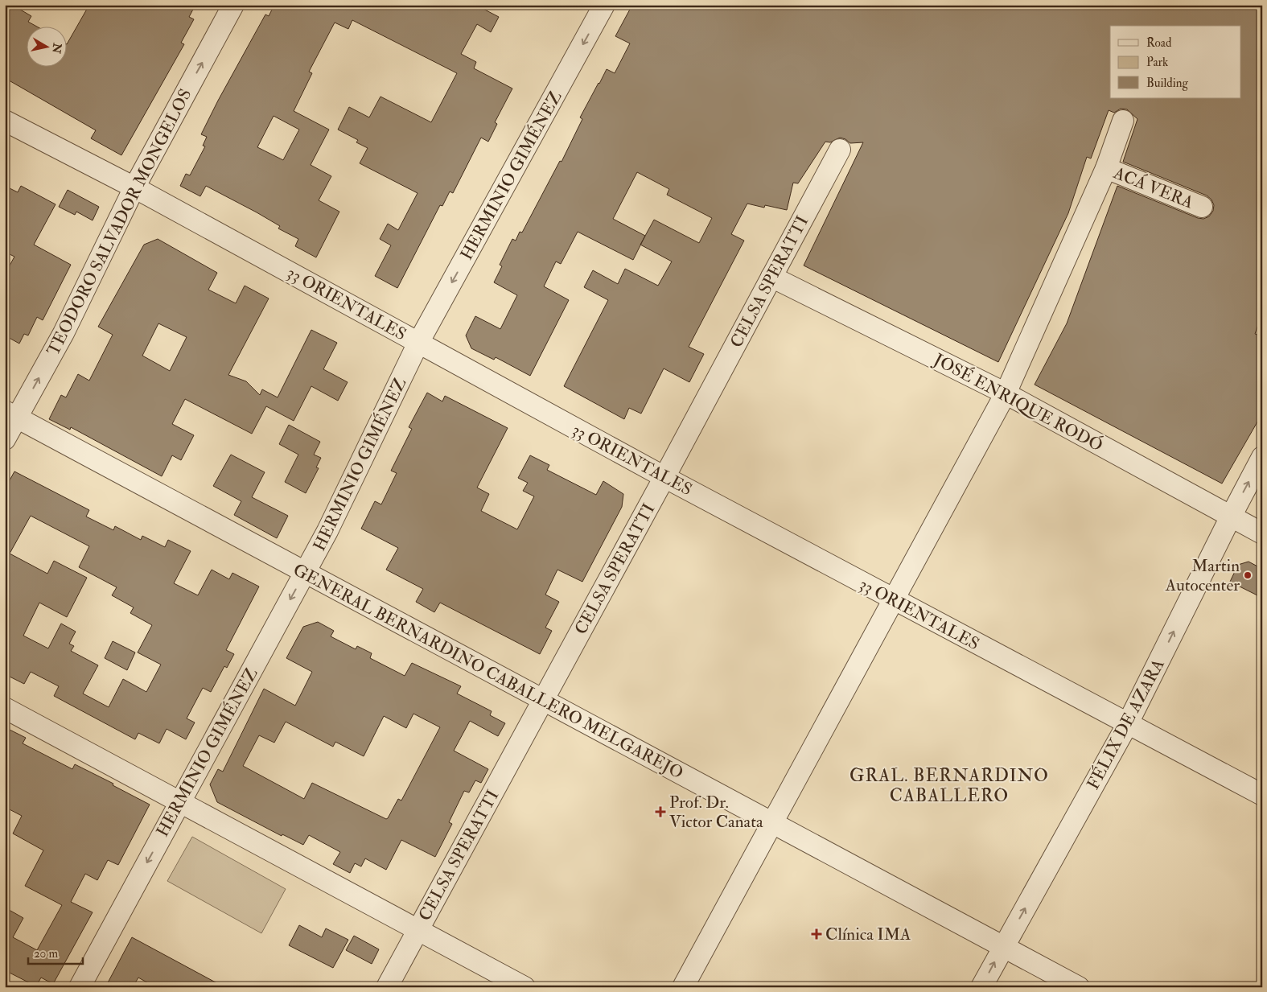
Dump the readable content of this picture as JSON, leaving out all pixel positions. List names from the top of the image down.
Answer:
{
  "streets": {
    "street": [
      "HERMINIO GIMÉNEZ",
      "ACÁ VERA",
      "TEODORO SALVADOR MONGELOS",
      "CELSA SPERATTI",
      "33 ORIENTALES",
      "JOSÉ ENRIQUE RODÓ",
      "GENERAL BERNARDINO CABALLERO MELGAREJO",
      "FÉLIX DE AZARA"
    ]
  },
  "crossings": [
    ["HERMINIO GIMÉNEZ", "33 ORIENTALES"],
    ["HERMINIO GIMÉNEZ", "GENERAL BERNARDINO CABALLERO MELGAREJO"],
    ["TEODORO SALVADOR MONGELOS", "33 ORIENTALES"],
    ["TEODORO SALVADOR MONGELOS", "GENERAL BERNARDINO CABALLERO MELGAREJO"],
    ["CELSA SPERATTI", "33 ORIENTALES"],
    ["CELSA SPERATTI", "JOSÉ ENRIQUE RODÓ"],
    ["CELSA SPERATTI", "GENERAL BERNARDINO CABALLERO MELGAREJO"],
    ["33 ORIENTALES", "FÉLIX DE AZARA"],
    ["JOSÉ ENRIQUE RODÓ", "FÉLIX DE AZARA"],
    ["GENERAL BERNARDINO CABALLERO MELGAREJO", "FÉLIX DE AZARA"]
  ],
  "one_way": ["HERMINIO GIMÉNEZ", "TEODORO SALVADOR MONGELOS", "FÉLIX DE AZARA"],
  "districts": ["GRAL. BERNARDINO CABALLERO"],
  "places": {
    "other": ["Martin Autocenter"],
    "health": ["Prof. Dr. Victor Canata", "Clínica IMA"]
  },
  "legend": ["Road", "Park", "Building"],
  "scale_bar": "20 m",
  "north": "right"
}
